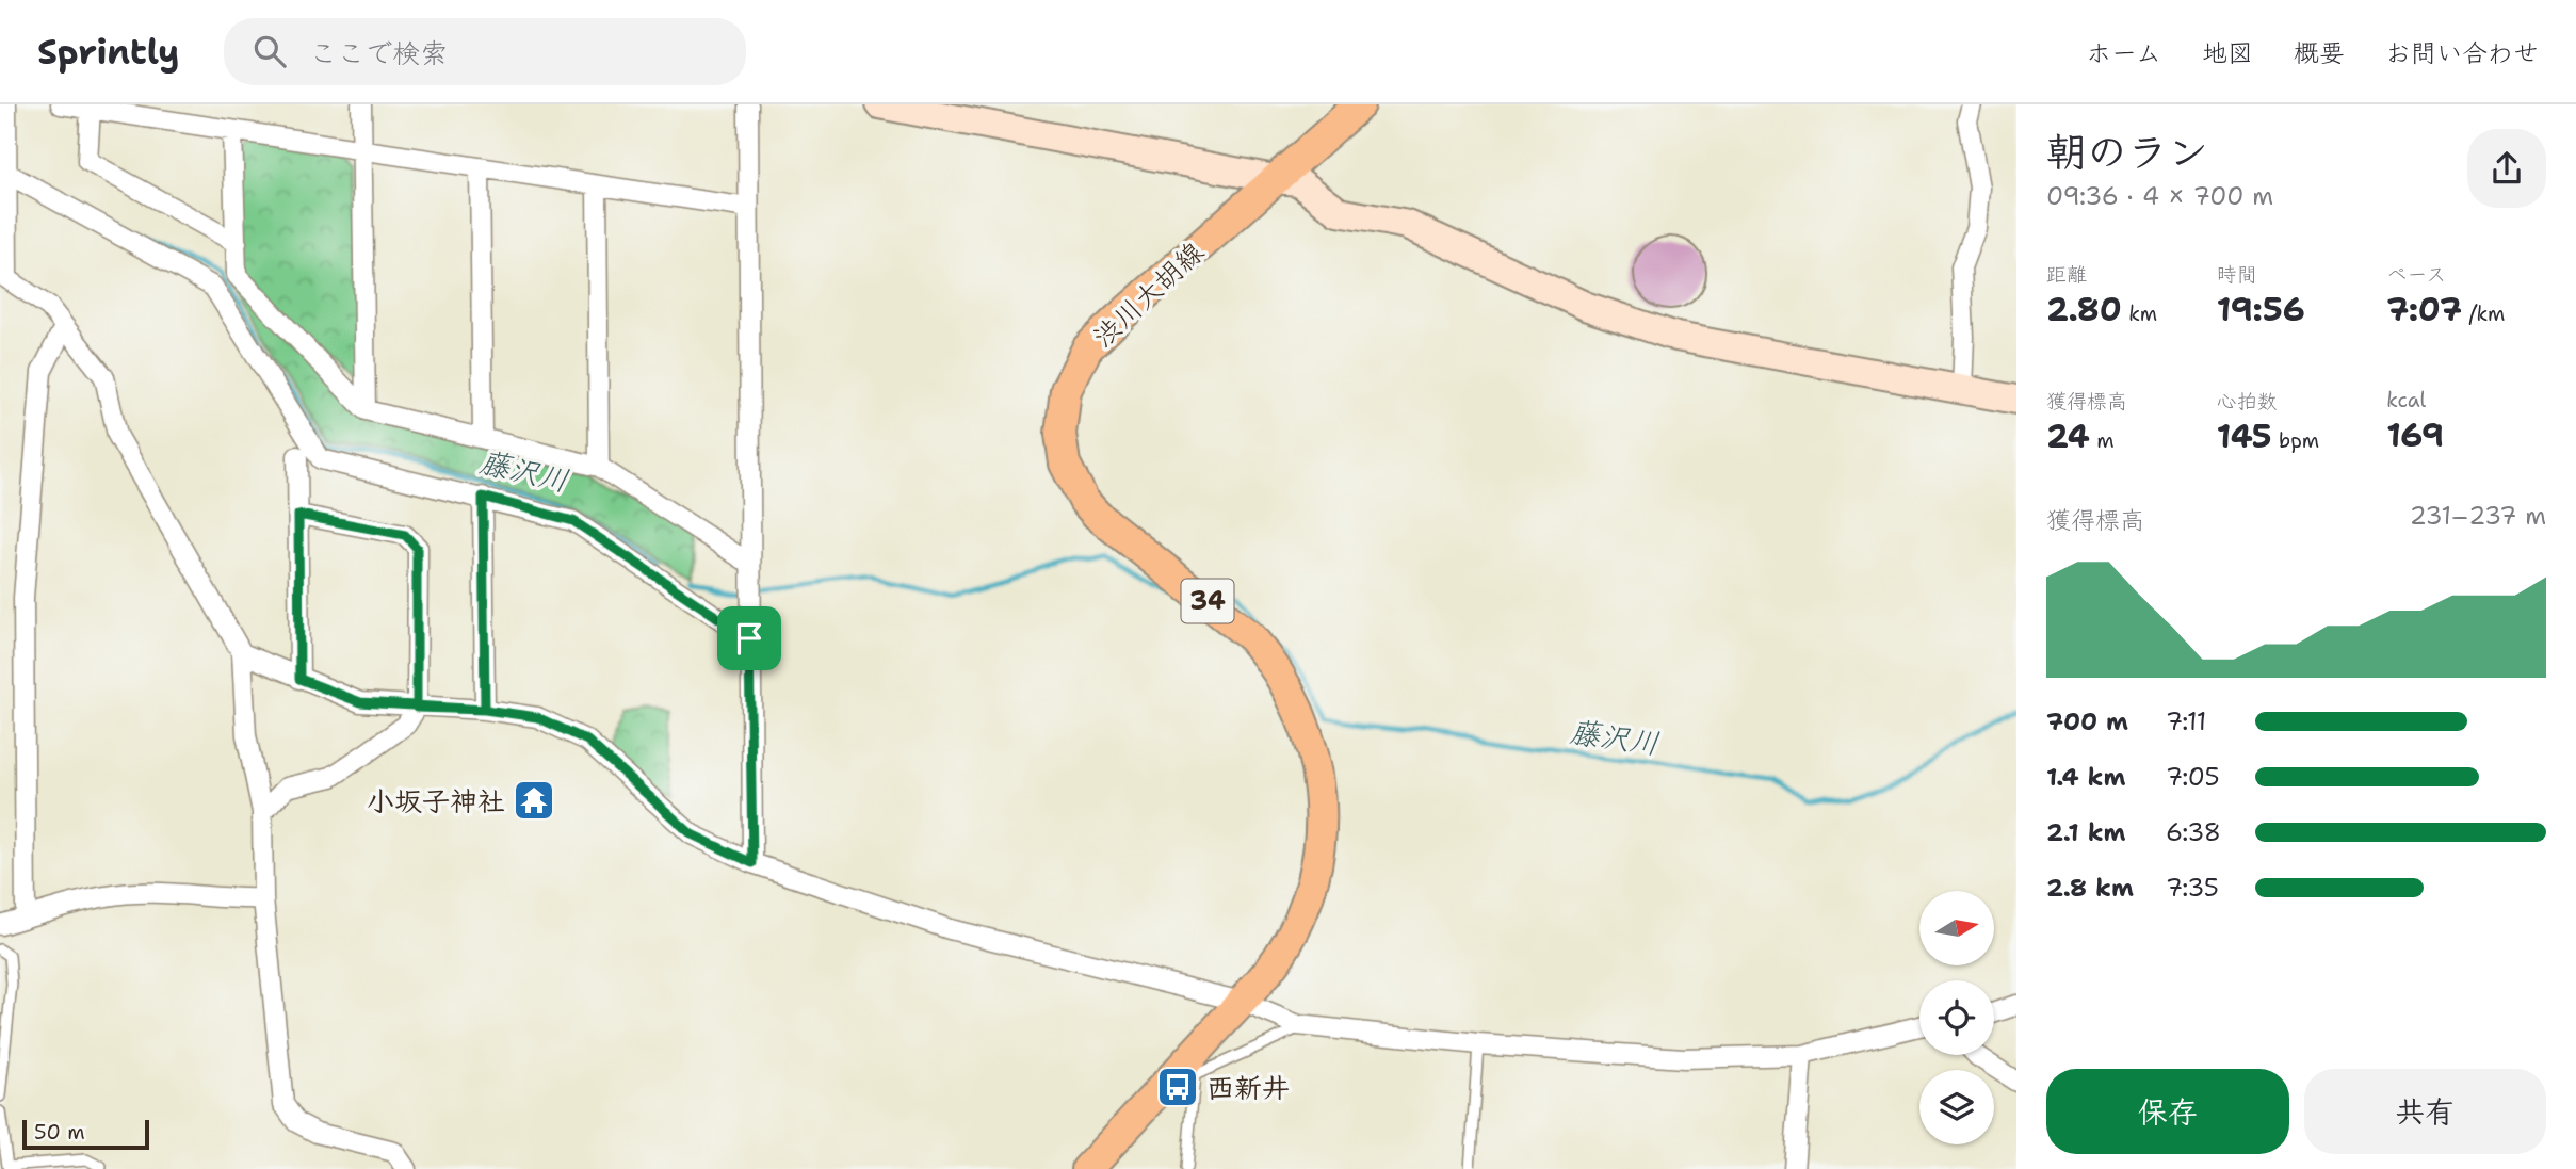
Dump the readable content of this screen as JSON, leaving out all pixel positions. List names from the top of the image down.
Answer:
{
  "streets": {
    "main road": ["渋川大胡線", "34"]
  },
  "water": ["藤沢川"],
  "places": {
    "temple": ["小坂子神社"],
    "bus stop": ["西新井"]
  },
  "scale_bar": "50 m",
  "north": "right",
  "page": {
    "header": "Sprintly",
    "search": "ここで検索",
    "nav": [
      "ホーム",
      "地図",
      "概要",
      "お問い合わせ"
    ],
    "heading": ["朝のラン", "09:36 · 4 × 700 m"],
    "stats": [
      ["距離", "2.80 km"],
      ["時間", "19:56"],
      ["ペース", "7:07 /km"],
      ["獲得標高", "24 m"],
      ["心拍数", "145 bpm"],
      ["kcal", "169"]
    ],
    "chart": ["獲得標高", "231–237 m"],
    "list": [
      {
        "name": "700 m",
        "note": "7:11"
      },
      {
        "name": "1.4 km",
        "note": "7:05"
      },
      {
        "name": "2.1 km",
        "note": "6:38"
      },
      {
        "name": "2.8 km",
        "note": "7:35"
      }
    ],
    "buttons": ["保存", "共有"],
    "scale": "50 m"
  }
}
